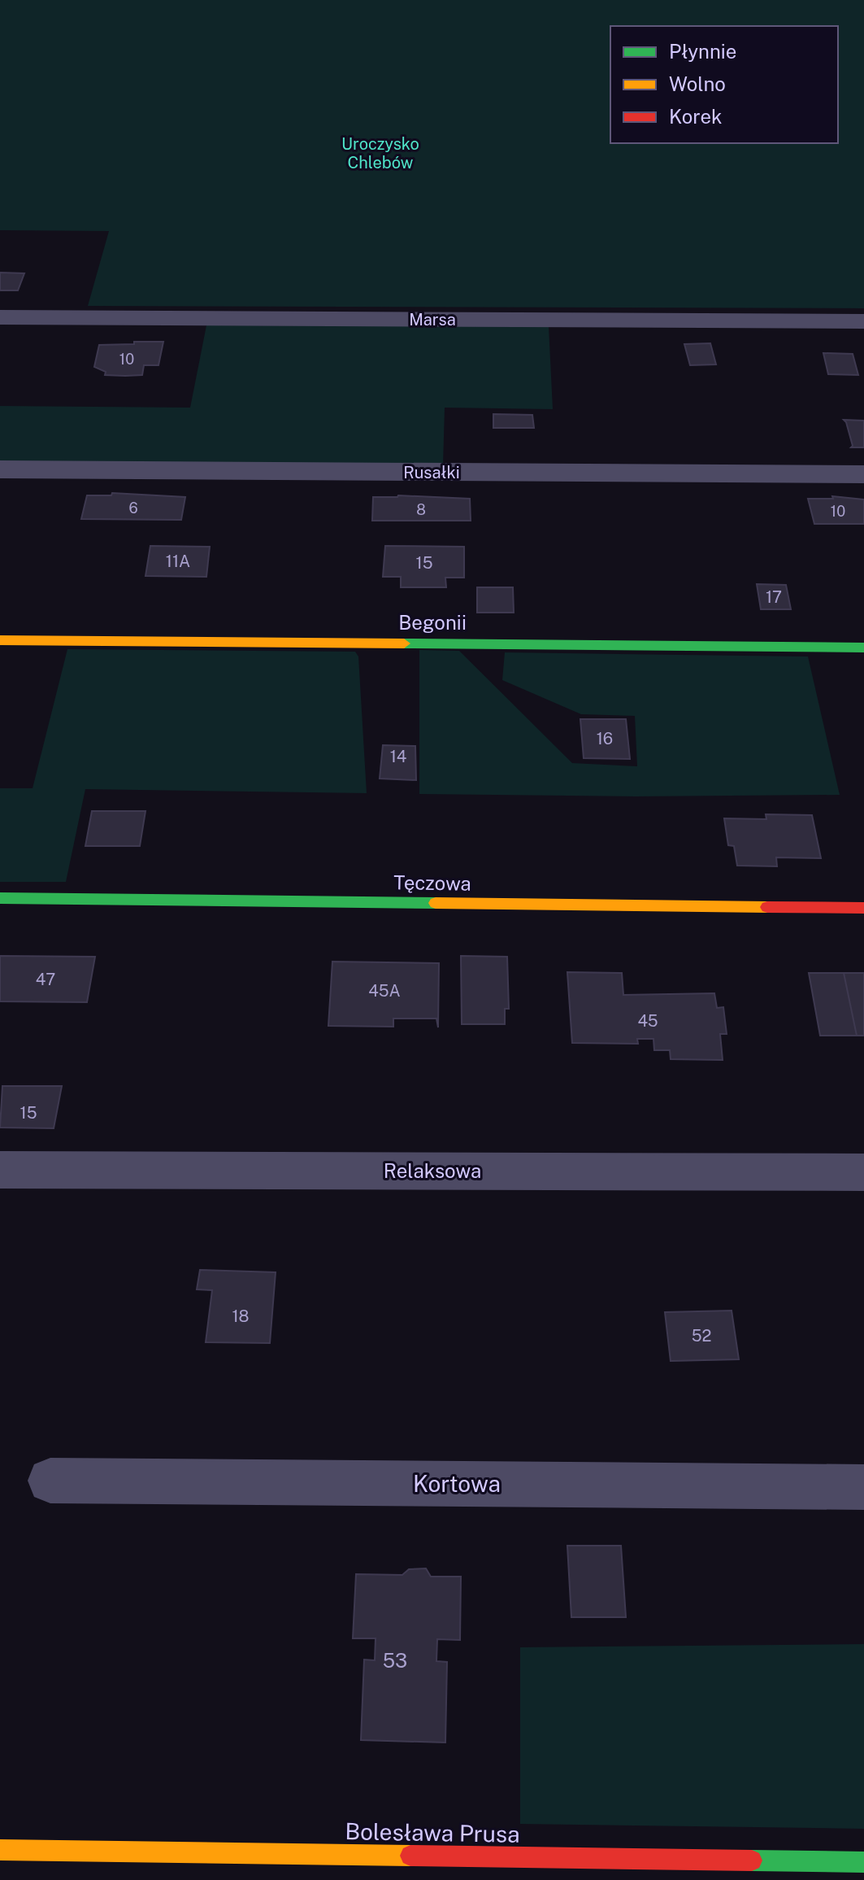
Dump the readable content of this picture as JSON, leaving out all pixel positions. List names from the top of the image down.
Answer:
{
  "streets": {
    "street": [
      "Marsa",
      "Rusałki",
      "Begonii",
      "Tęczowa",
      "Relaksowa",
      "Kortowa",
      "Bolesława Prusa"
    ]
  },
  "parks": ["Uroczysko Chlebów"],
  "house_numbers": [
    "10",
    "6",
    "8",
    "10",
    "11A",
    "15",
    "17",
    "16",
    "14",
    "47",
    "45A",
    "45",
    "15",
    "18",
    "52",
    "53"
  ],
  "legend": ["Płynnie", "Wolno", "Korek"]
}
